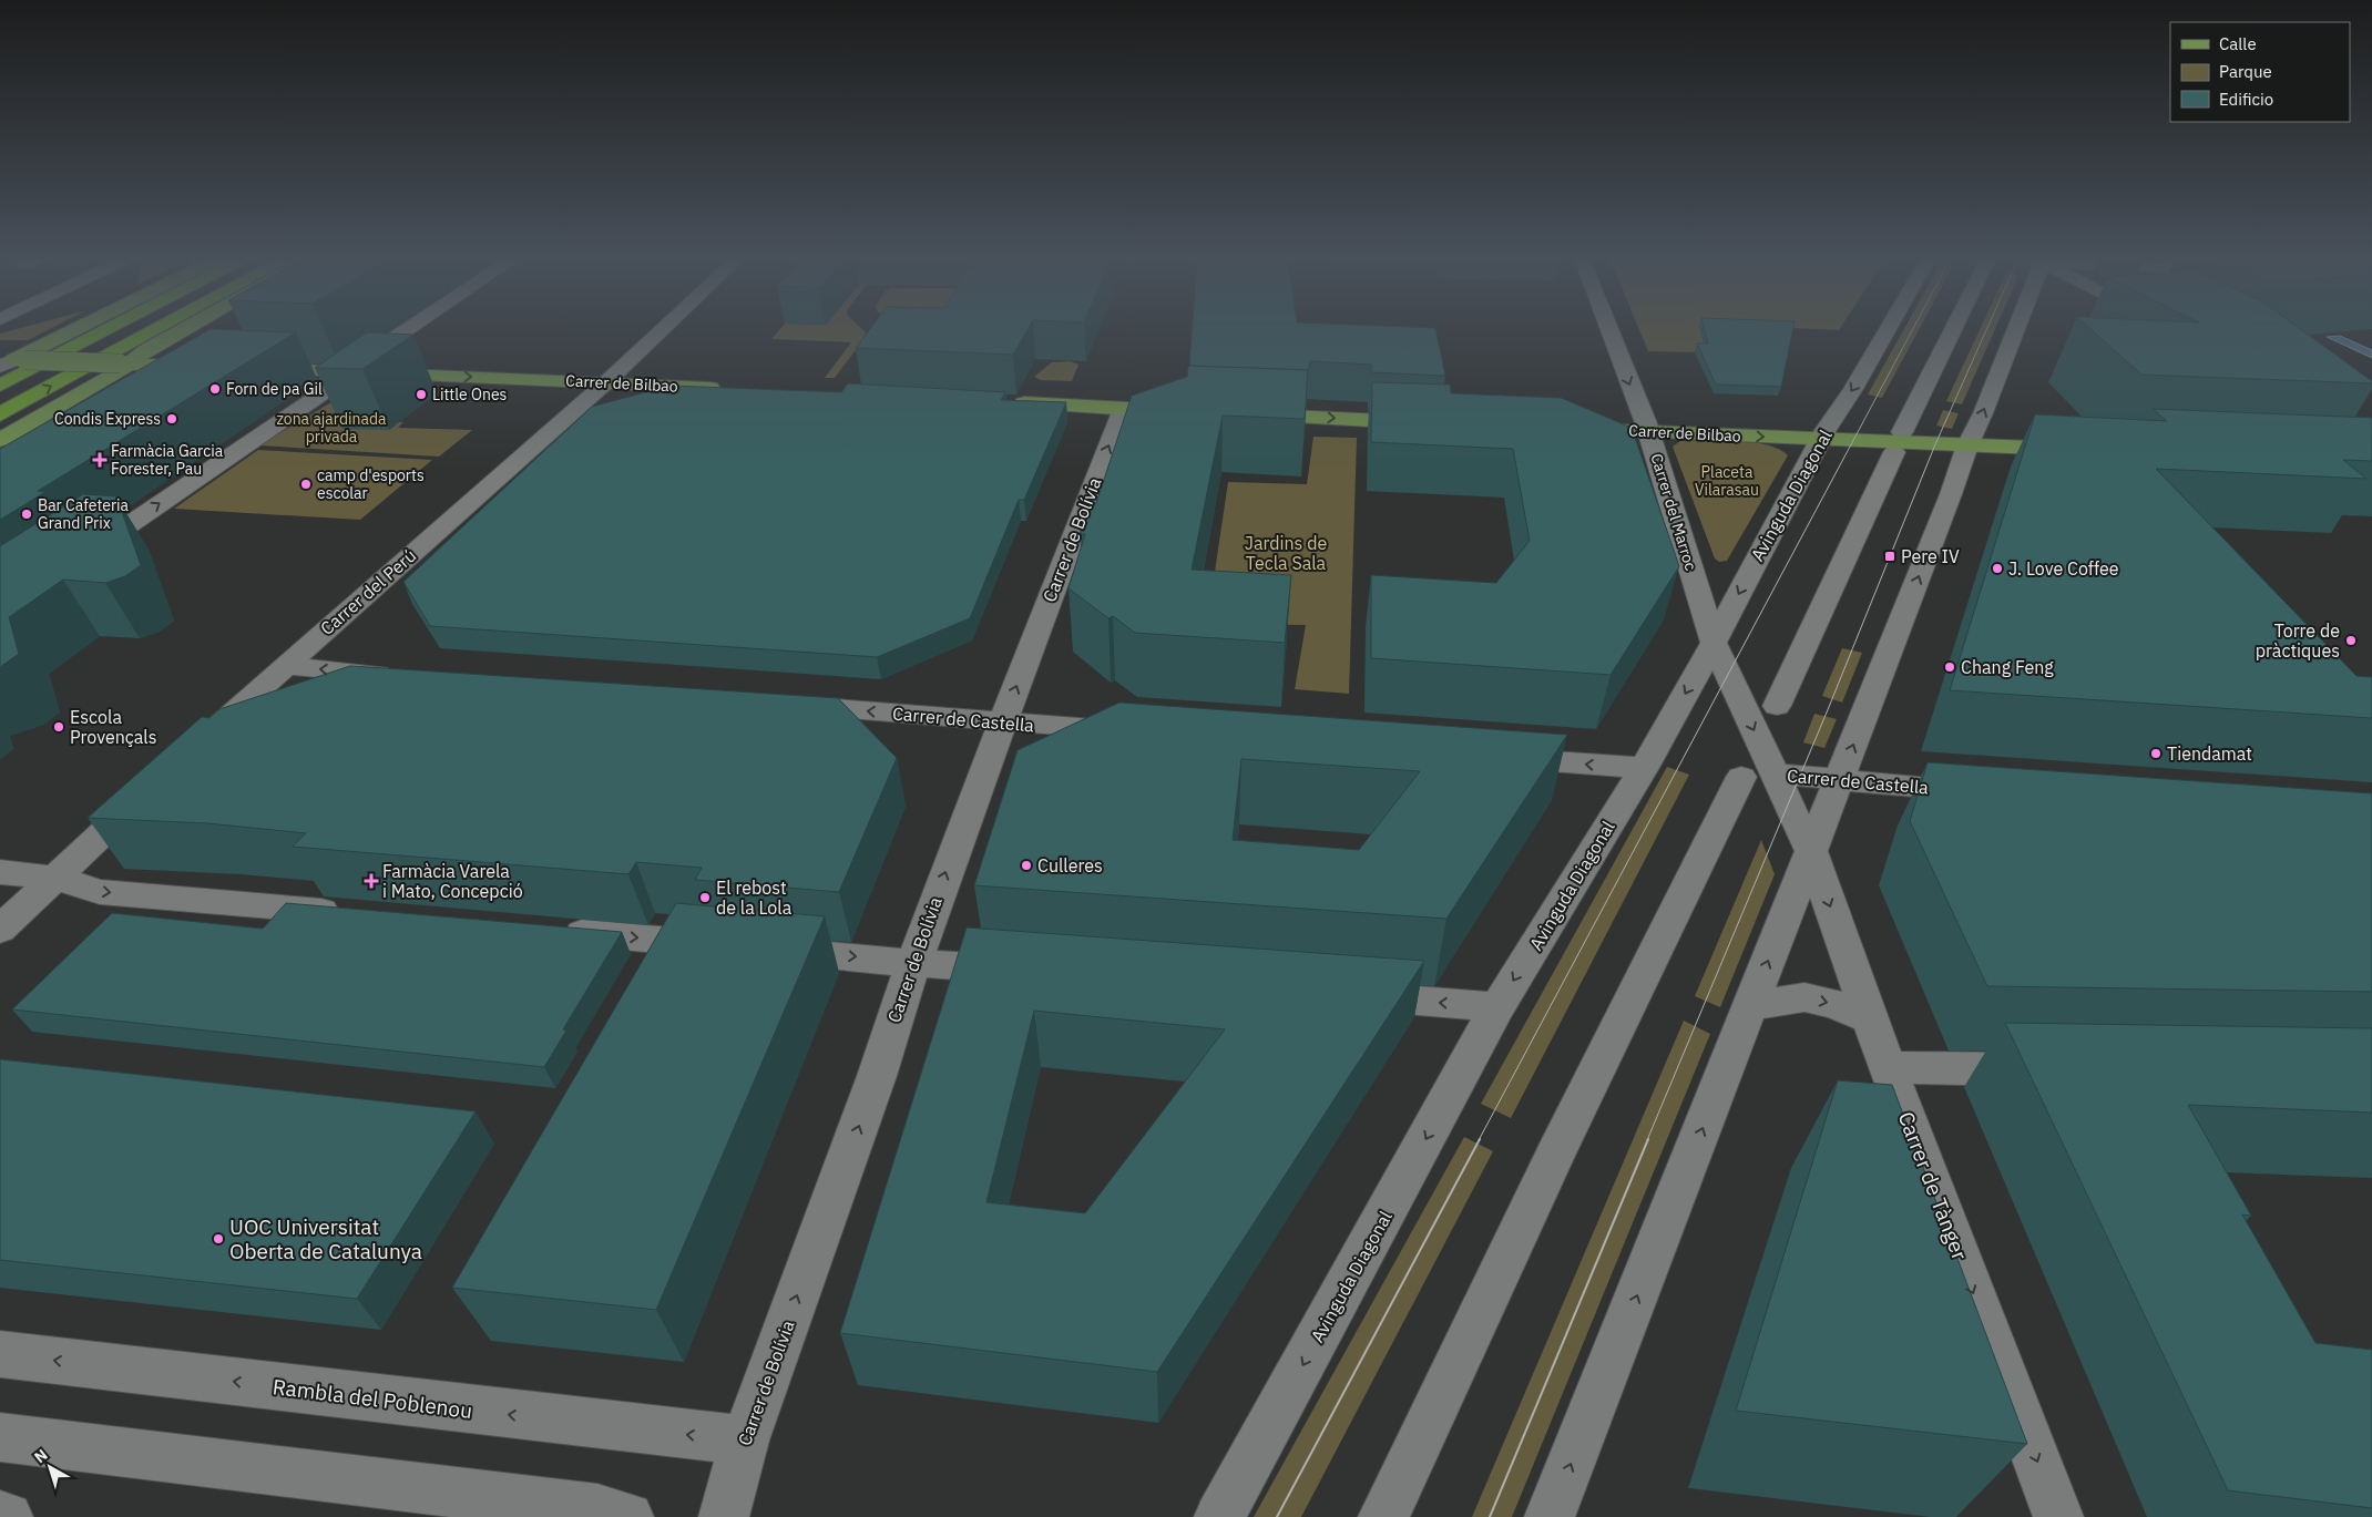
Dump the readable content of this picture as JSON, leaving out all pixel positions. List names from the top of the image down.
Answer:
{
  "streets": {
    "main road": ["Carrer de Bilbao"],
    "street": [
      "Avinguda Diagonal",
      "Carrer del Marroc",
      "Carrer de Bolívia",
      "Carrer del Perú",
      "Carrer de Castella",
      "Carrer de Tànger",
      "Rambla del Poblenou"
    ]
  },
  "crossings": [
    ["Carrer de Bilbao", "Avinguda Diagonal"],
    ["Carrer de Bilbao", "Carrer del Marroc"],
    ["Carrer de Bilbao", "Carrer del Perú"],
    ["Avinguda Diagonal", "Carrer del Marroc"],
    ["Carrer del Marroc", "Carrer de Castella"],
    ["Carrer del Marroc", "Carrer de Tànger"],
    ["Carrer de Bolívia", "Carrer de Castella"],
    ["Carrer de Bolívia", "Rambla del Poblenou"],
    ["Carrer de Castella", "Carrer de Tànger"]
  ],
  "one_way": [
    "Carrer de Bilbao",
    "Carrer del Marroc",
    "Carrer de Bolívia",
    "Carrer de Tànger"
  ],
  "parks": ["zona ajardinada privada", "Placeta Vilarasau", "Jardins de Tecla Sala"],
  "places": {
    "other": [
      "Forn de pa Gil",
      "Little Ones",
      "Condis Express",
      "camp d'esports escolar",
      "Bar Cafeteria Grand Prix",
      "J. Love Coffee",
      "Torre de pràctiques",
      "Chang Feng",
      "Escola Provençals",
      "Tiendamat",
      "Culleres",
      "El rebost de la Lola",
      "UOC Universitat Oberta de Catalunya"
    ],
    "health": ["Farmàcia Garcia Forester, Pau", "Farmàcia Varela i Mato, Concepció"],
    "transit": ["Pere IV"]
  },
  "legend": ["Calle", "Parque", "Edificio"],
  "north": "top left"
}
